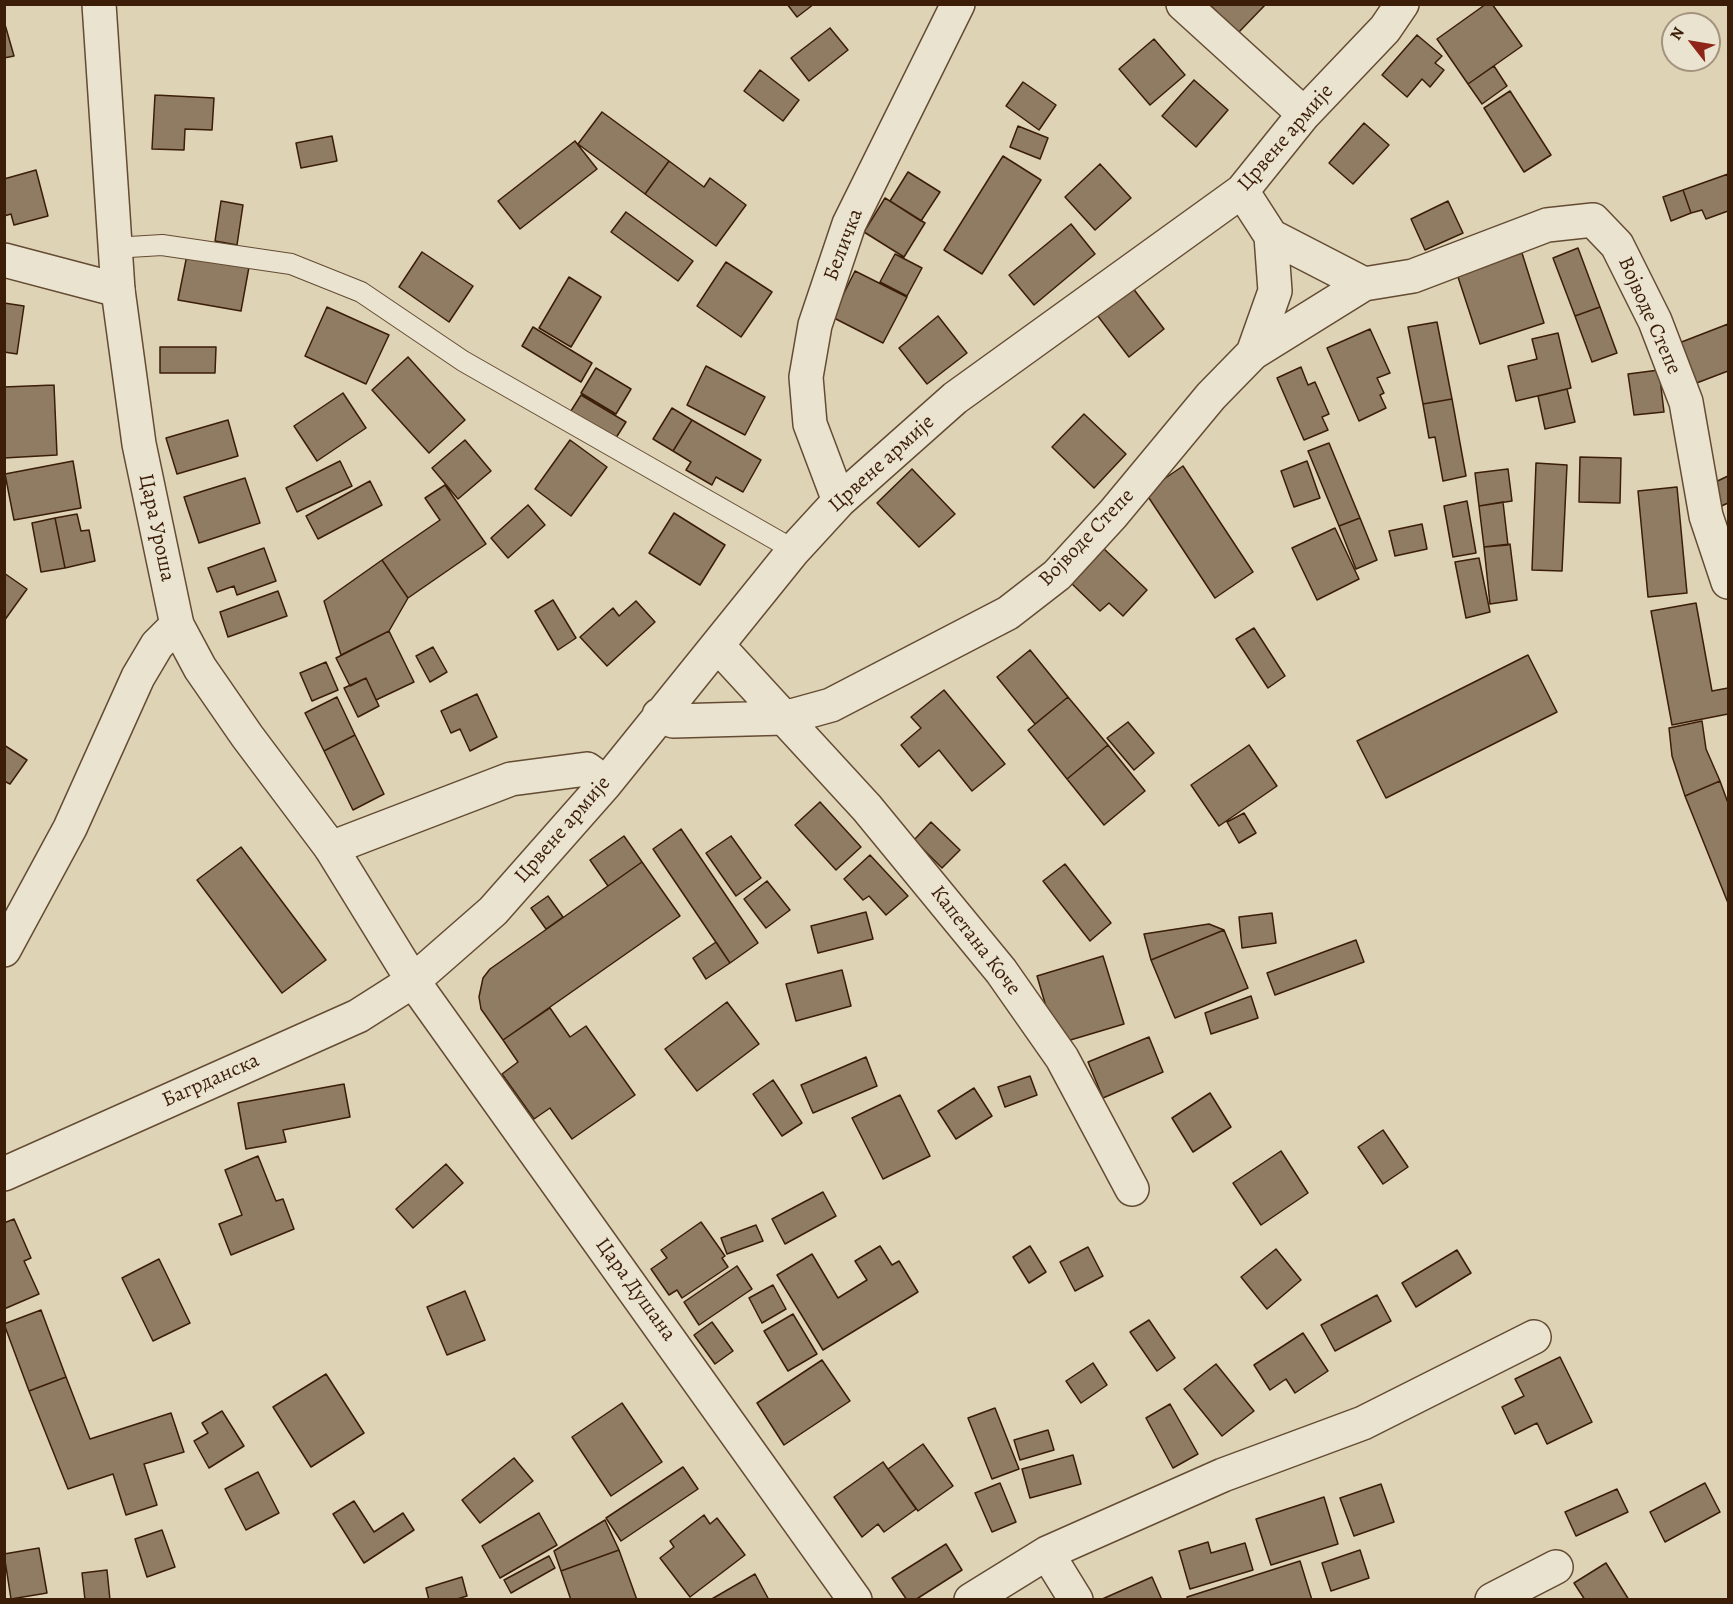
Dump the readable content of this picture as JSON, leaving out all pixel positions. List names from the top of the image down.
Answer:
{
  "streets": {
    "street": [
      "Црвене армије",
      "Беличка",
      "Војводе Степе",
      "Цара Уроша",
      "Капетана Коче",
      "Багрданска",
      "Цара Душана"
    ]
  },
  "crossings": [
    ["Црвене армије", "Беличка"],
    ["Црвене армије", "Војводе Степе"],
    ["Црвене армије", "Цара Уроша"],
    ["Црвене армије", "Капетана Коче"],
    ["Црвене армије", "Багрданска"],
    ["Црвене армије", "Цара Душана"],
    ["Војводе Степе", "Капетана Коче"],
    ["Цара Уроша", "Багрданска"],
    ["Цара Уроша", "Цара Душана"],
    ["Багрданска", "Цара Душана"]
  ],
  "north": "top left"
}
